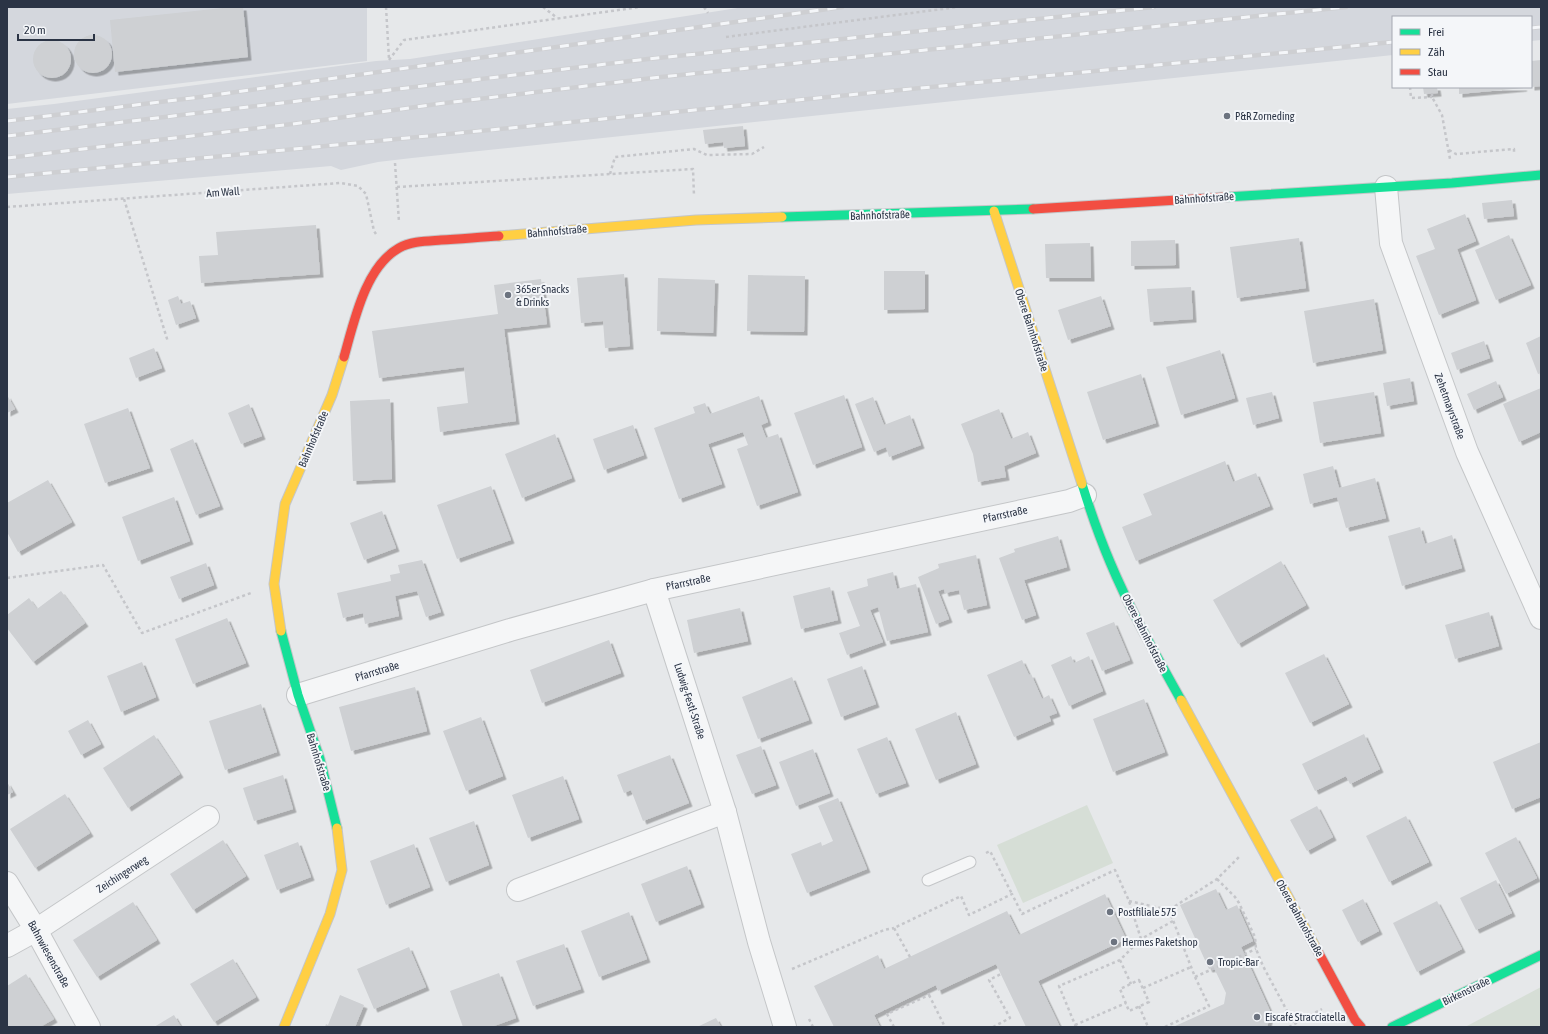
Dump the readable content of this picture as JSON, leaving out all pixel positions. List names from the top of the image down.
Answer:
{
  "streets": {
    "street": [
      "Bahnhofstraße",
      "Obere Bahnhofstraße",
      "Zehetmayrstraße",
      "Pfarrstraße",
      "Ludwig-Festl-Straße",
      "Zeichingerweg",
      "Bahnwiesenstraße",
      "Birkenstraße"
    ],
    "path": ["Am Wall"]
  },
  "crossings": [
    ["Am Wall", "Bahnhofstraße"],
    ["Bahnhofstraße", "Obere Bahnhofstraße"],
    ["Bahnhofstraße", "Zehetmayrstraße"],
    ["Bahnhofstraße", "Pfarrstraße"],
    ["Obere Bahnhofstraße", "Pfarrstraße"],
    ["Pfarrstraße", "Ludwig-Festl-Straße"],
    ["Zeichingerweg", "Bahnwiesenstraße"]
  ],
  "places": [
    "P&R Zorneding",
    "365er Snacks & Drinks",
    "Postfiliale 575",
    "Hermes Paketshop",
    "Tropic-Bar",
    "Eiscafé Stracciatella"
  ],
  "legend": ["Frei", "Zäh", "Stau"],
  "scale_bar": "20 m"
}
